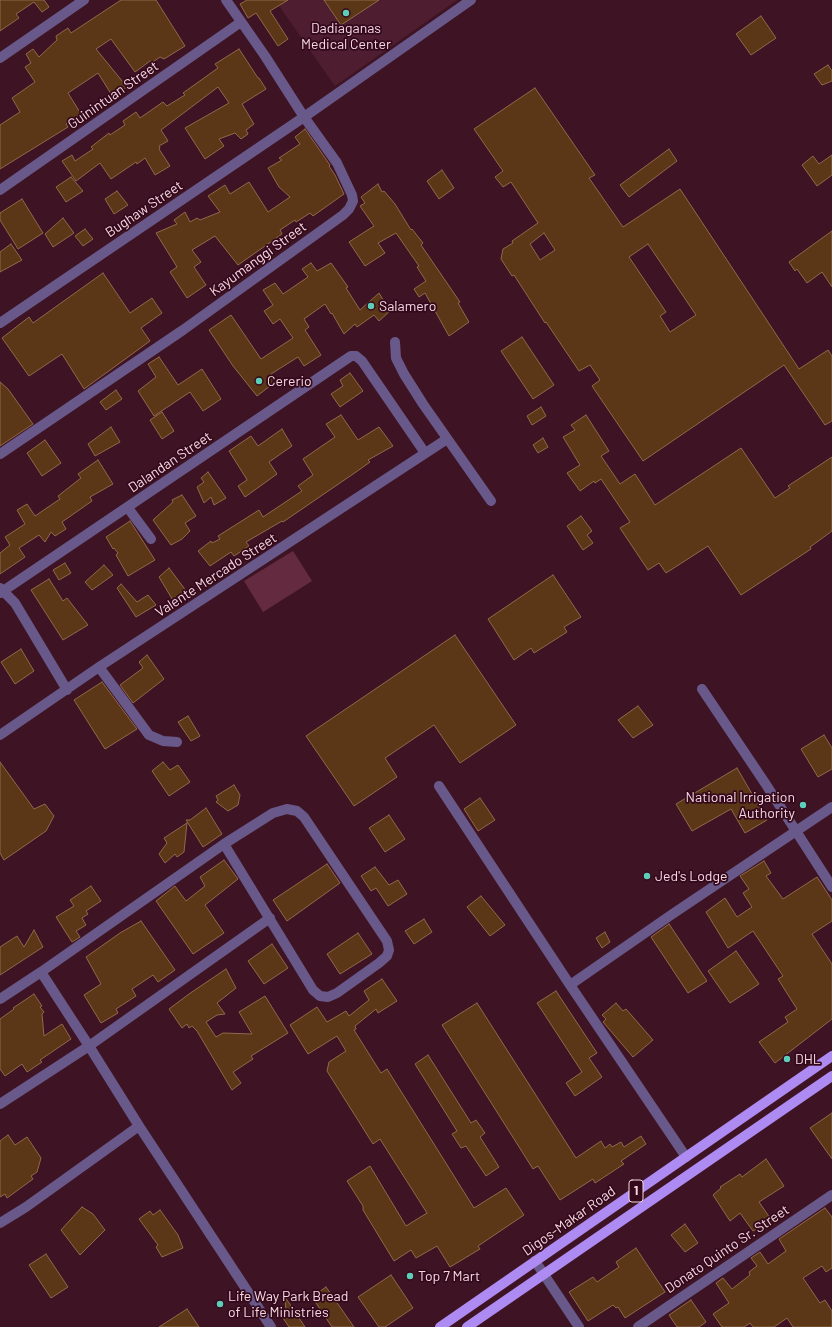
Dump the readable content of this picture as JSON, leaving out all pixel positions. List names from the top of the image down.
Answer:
{
  "streets": {
    "main road": ["1", "Digos-Makar Road"],
    "street": [
      "Guinintuan Street",
      "Bughaw Street",
      "Kayumanggi Street",
      "Dalandan Street",
      "Valente Mercado Street",
      "Donato Quinto Sr. Street"
    ]
  },
  "crossings": [
    ["Guinintuan Street", "Kayumanggi Street"],
    ["Bughaw Street", "Kayumanggi Street"],
    ["Dalandan Street", "Valente Mercado Street"]
  ],
  "places": [
    "Dadiaganas Medical Center",
    "Salamero",
    "Cererio",
    "National Irrigation Authority",
    "Jed's Lodge",
    "DHL",
    "Top 7 Mart",
    "Life Way Park Bread of Life Ministries"
  ]
}
